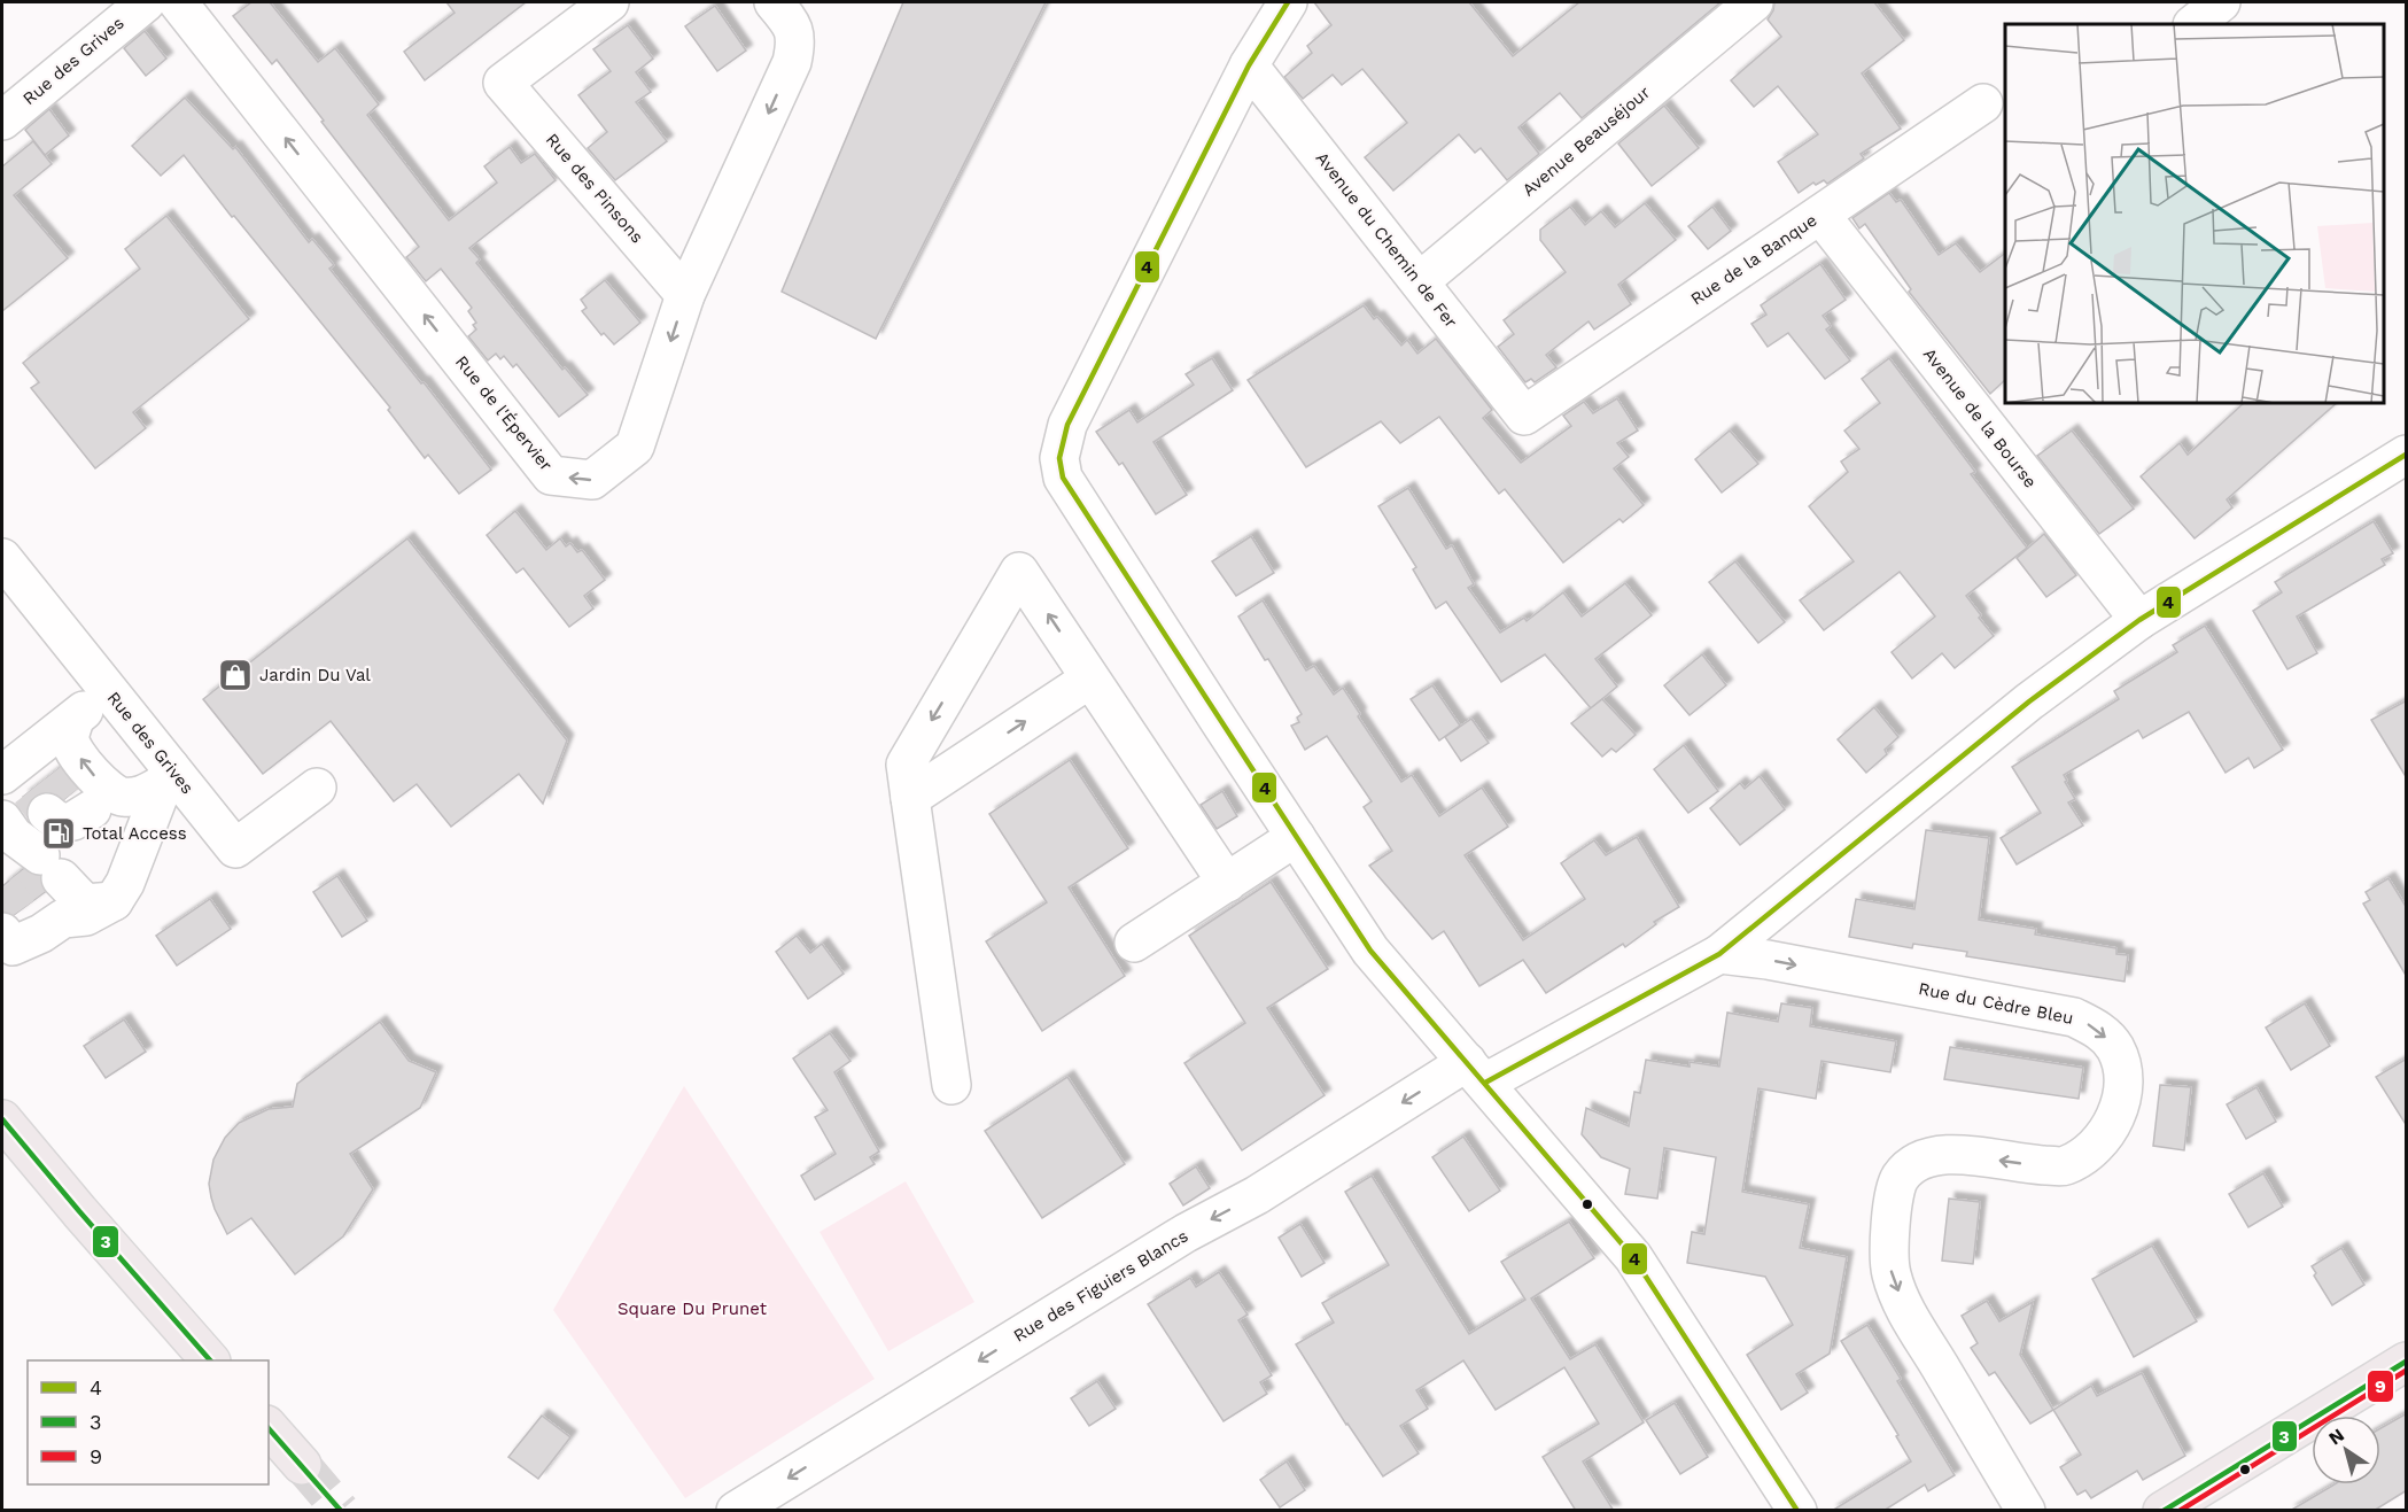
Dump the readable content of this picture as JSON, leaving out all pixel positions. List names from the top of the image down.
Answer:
{
  "streets": {
    "street": [
      "Rue des Grives",
      "Avenue Beauséjour",
      "Rue des Pinsons",
      "Avenue du Chemin de Fer",
      "Rue de la Banque",
      "Rue de l'Épervier",
      "Avenue de la Bourse",
      "Rue du Cèdre Bleu",
      "Rue des Figuiers Blancs"
    ]
  },
  "crossings": [
    ["Avenue Beauséjour", "Avenue du Chemin de Fer"],
    ["Rue des Pinsons", "Rue de l'Épervier"],
    ["Avenue du Chemin de Fer", "Rue de la Banque"],
    ["Rue de la Banque", "Avenue de la Bourse"],
    ["Avenue de la Bourse", "Rue des Figuiers Blancs"],
    ["Rue du Cèdre Bleu", "Rue des Figuiers Blancs"]
  ],
  "one_way": ["Rue des Figuiers Blancs"],
  "parks": ["Square Du Prunet"],
  "places": {
    "shop": ["Jardin Du Val"],
    "fuel station": ["Total Access"]
  },
  "lines": ["transit line 4", "transit line 3", "transit line 9"],
  "legend": ["4", "3", "9"],
  "north": "top left"
}
